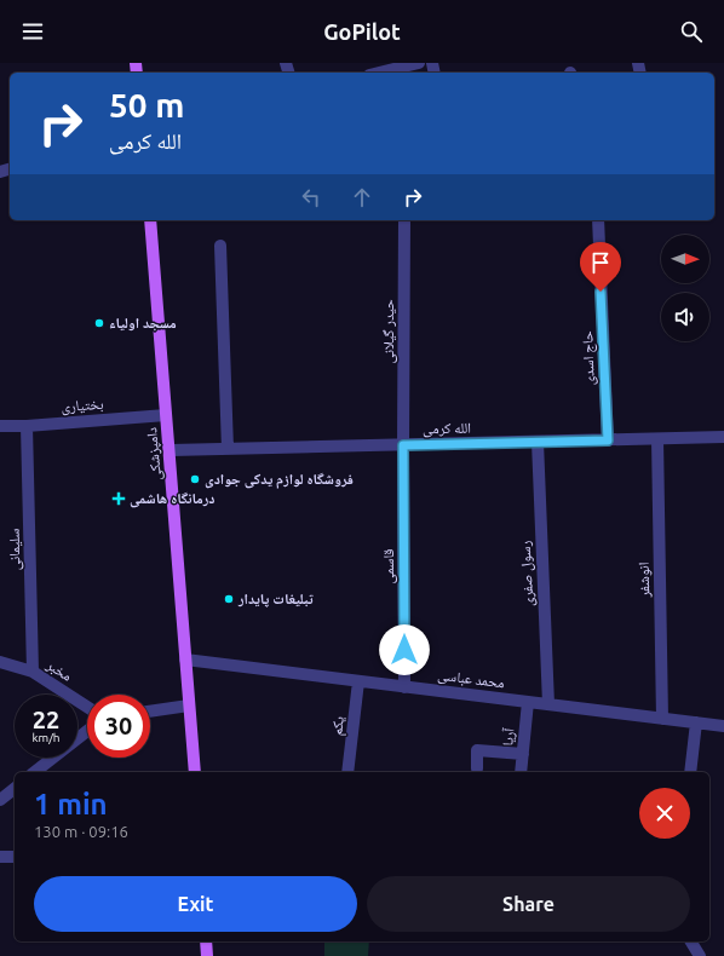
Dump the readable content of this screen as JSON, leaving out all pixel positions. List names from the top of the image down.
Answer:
{
  "streets": {
    "main road": ["دامپزشکی"],
    "street": [
      "حیدر گیلانی",
      "حاج اسدی",
      "بختیاری",
      "الله کرمی",
      "سلیمانی",
      "قاسمی",
      "رسول صفری",
      "انوشفر",
      "مخبر",
      "محمد عباسی",
      "یکم",
      "آریا"
    ]
  },
  "crossings": [
    ["حیدر گیلانی", "الله کرمی"],
    ["حیدر گیلانی", "قاسمی"],
    ["حاج اسدی", "الله کرمی"],
    ["بختیاری", "دامپزشکی"],
    ["بختیاری", "سلیمانی"],
    ["الله کرمی", "دامپزشکی"],
    ["الله کرمی", "قاسمی"],
    ["الله کرمی", "رسول صفری"],
    ["الله کرمی", "انوشفر"],
    ["دامپزشکی", "محمد عباسی"],
    ["سلیمانی", "مخبر"],
    ["قاسمی", "محمد عباسی"],
    ["رسول صفری", "محمد عباسی"],
    ["انوشفر", "محمد عباسی"],
    ["محمد عباسی", "یکم"],
    ["محمد عباسی", "آریا"]
  ],
  "places": {
    "other": ["مسجد اولیاء", "فروشگاه لوازم یدکی جوادی", "تبلیغات پایدار"],
    "health": ["درمانگاه هاشمی"]
  },
  "north": "right",
  "page": {
    "header": "GoPilot",
    "turn": ["50 m", "الله کرمی"],
    "speed": "22 km/h",
    "limit": "30",
    "heading": ["1 min", "130 m · 09:16"],
    "buttons": ["Exit", "Share"]
  }
}
